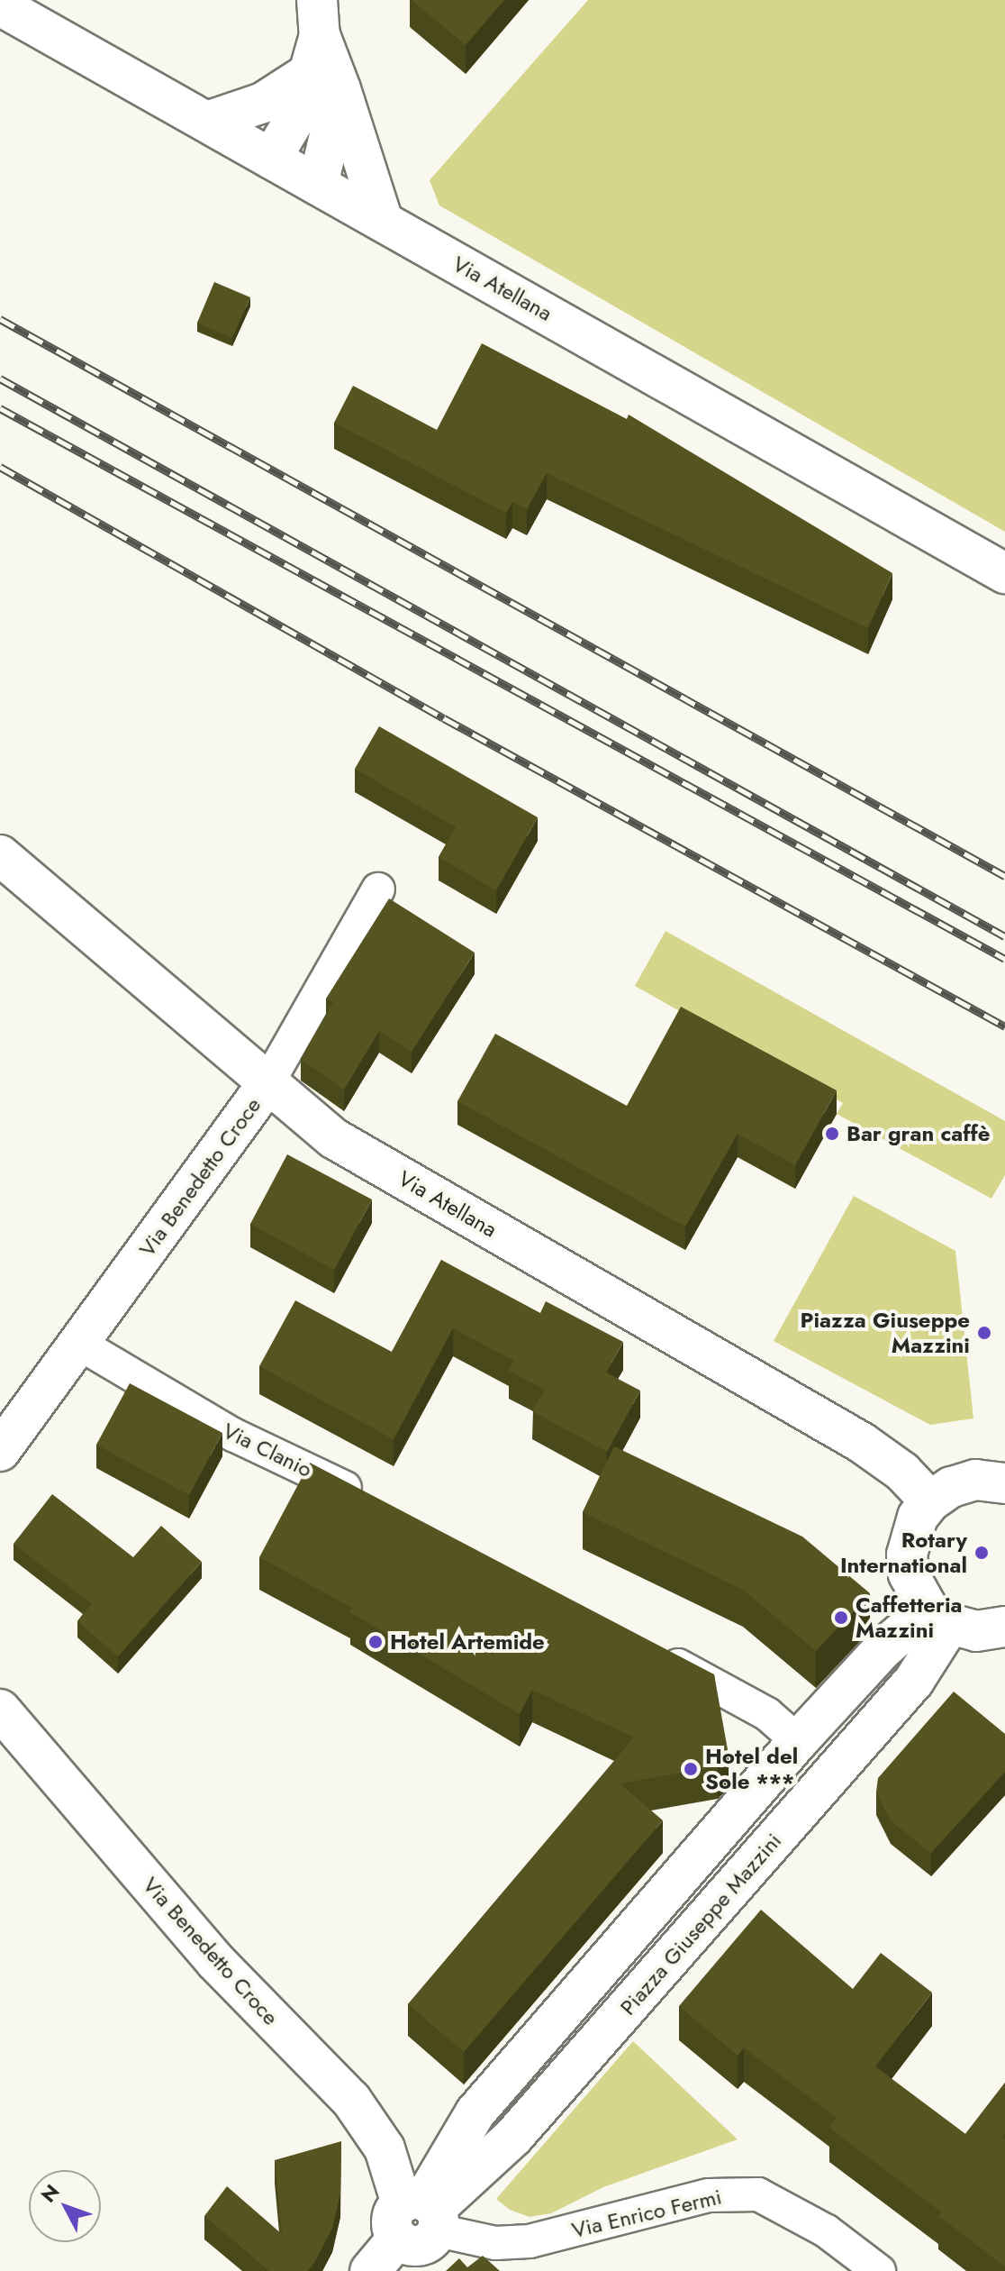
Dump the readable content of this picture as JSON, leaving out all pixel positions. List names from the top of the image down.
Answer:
{
  "streets": {
    "main road": ["Via Atellana", "Via Benedetto Croce", "Piazza Giuseppe Mazzini"],
    "street": ["Via Clanio", "Via Enrico Fermi"]
  },
  "crossings": [
    ["Via Atellana", "Via Benedetto Croce"],
    ["Via Benedetto Croce", "Via Clanio"],
    ["Via Benedetto Croce", "Piazza Giuseppe Mazzini"],
    ["Via Benedetto Croce", "Via Enrico Fermi"],
    ["Piazza Giuseppe Mazzini", "Via Enrico Fermi"]
  ],
  "places": [
    "Bar gran caffè",
    "Piazza Giuseppe Mazzini",
    "Rotary International",
    "Caffetteria Mazzini",
    "Hotel Artemide",
    "Hotel del Sole ***"
  ],
  "north": "top left"
}
